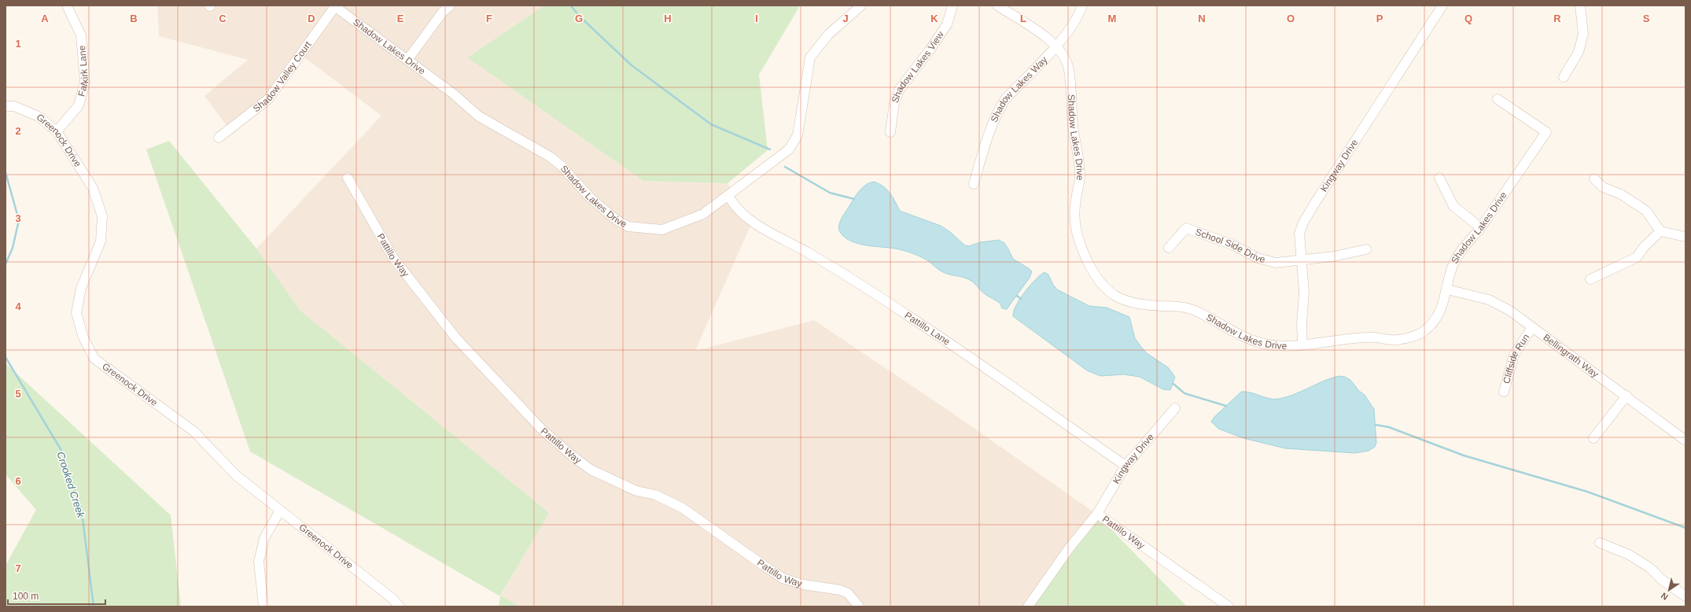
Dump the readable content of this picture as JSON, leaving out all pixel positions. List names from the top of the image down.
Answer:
{
  "streets": {
    "street": [
      "Shadow Lakes Drive",
      "Shadow Lakes View",
      "Falkirk Lane",
      "Shadow Valley Court",
      "Shadow Lakes Way",
      "Greenock Drive",
      "Kingway Drive",
      "School Side Drive",
      "Pattillo Way",
      "Pattillo Lane",
      "Bellingrath Way",
      "Cliffside Run"
    ]
  },
  "crossings": [
    ["Shadow Lakes Drive", "Shadow Valley Court"],
    ["Shadow Lakes Drive", "Shadow Lakes Way"],
    ["Shadow Lakes Drive", "Kingway Drive"],
    ["Shadow Lakes Drive", "Pattillo Lane"],
    ["Shadow Lakes Drive", "Bellingrath Way"],
    ["Falkirk Lane", "Greenock Drive"],
    ["Kingway Drive", "School Side Drive"],
    ["Kingway Drive", "Pattillo Way"],
    ["Kingway Drive", "Pattillo Lane"],
    ["Bellingrath Way", "Cliffside Run"]
  ],
  "water": ["Crooked Creek"],
  "scale_bar": "100 m",
  "north": "bottom left",
  "grid": {
    "columns": [
      "A",
      "B",
      "C",
      "D",
      "E",
      "F",
      "G",
      "H",
      "I",
      "J",
      "K",
      "L",
      "M",
      "N",
      "O",
      "P",
      "Q",
      "R",
      "S"
    ],
    "rows": [
      "1",
      "2",
      "3",
      "4",
      "5",
      "6",
      "7"
    ]
  }
}
